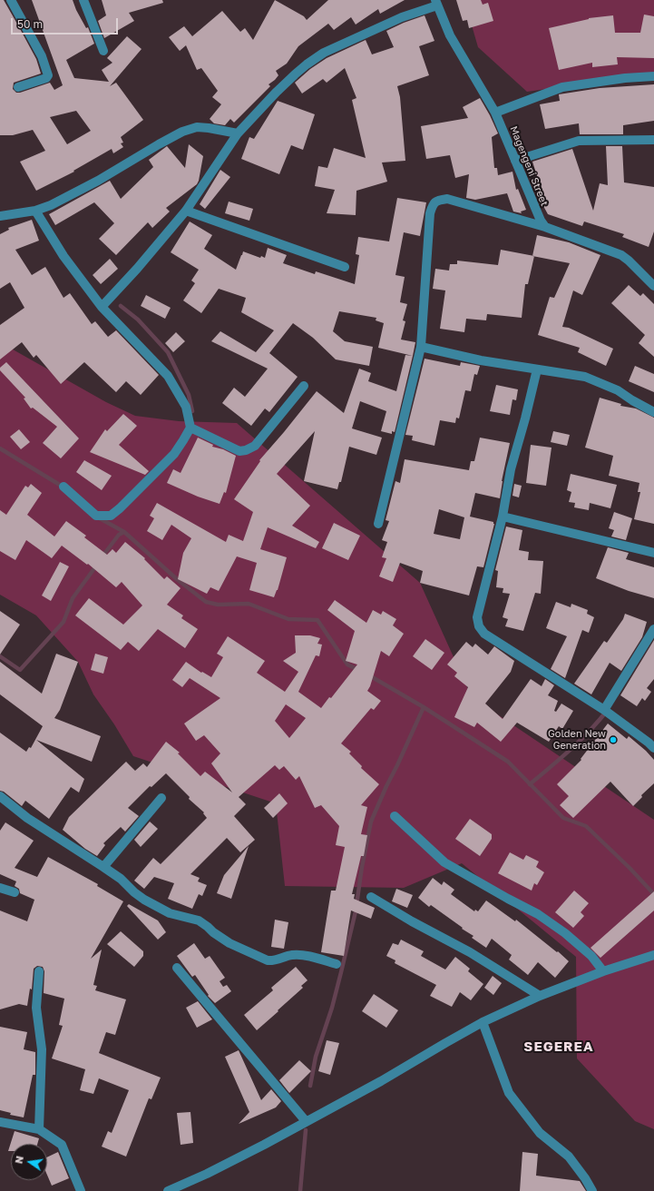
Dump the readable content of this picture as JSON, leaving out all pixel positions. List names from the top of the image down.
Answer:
{
  "streets": {
    "street": ["Magengeni Street"]
  },
  "districts": ["SEGEREA"],
  "places": ["Golden New Generation"],
  "scale_bar": "50 m",
  "north": "left"
}
